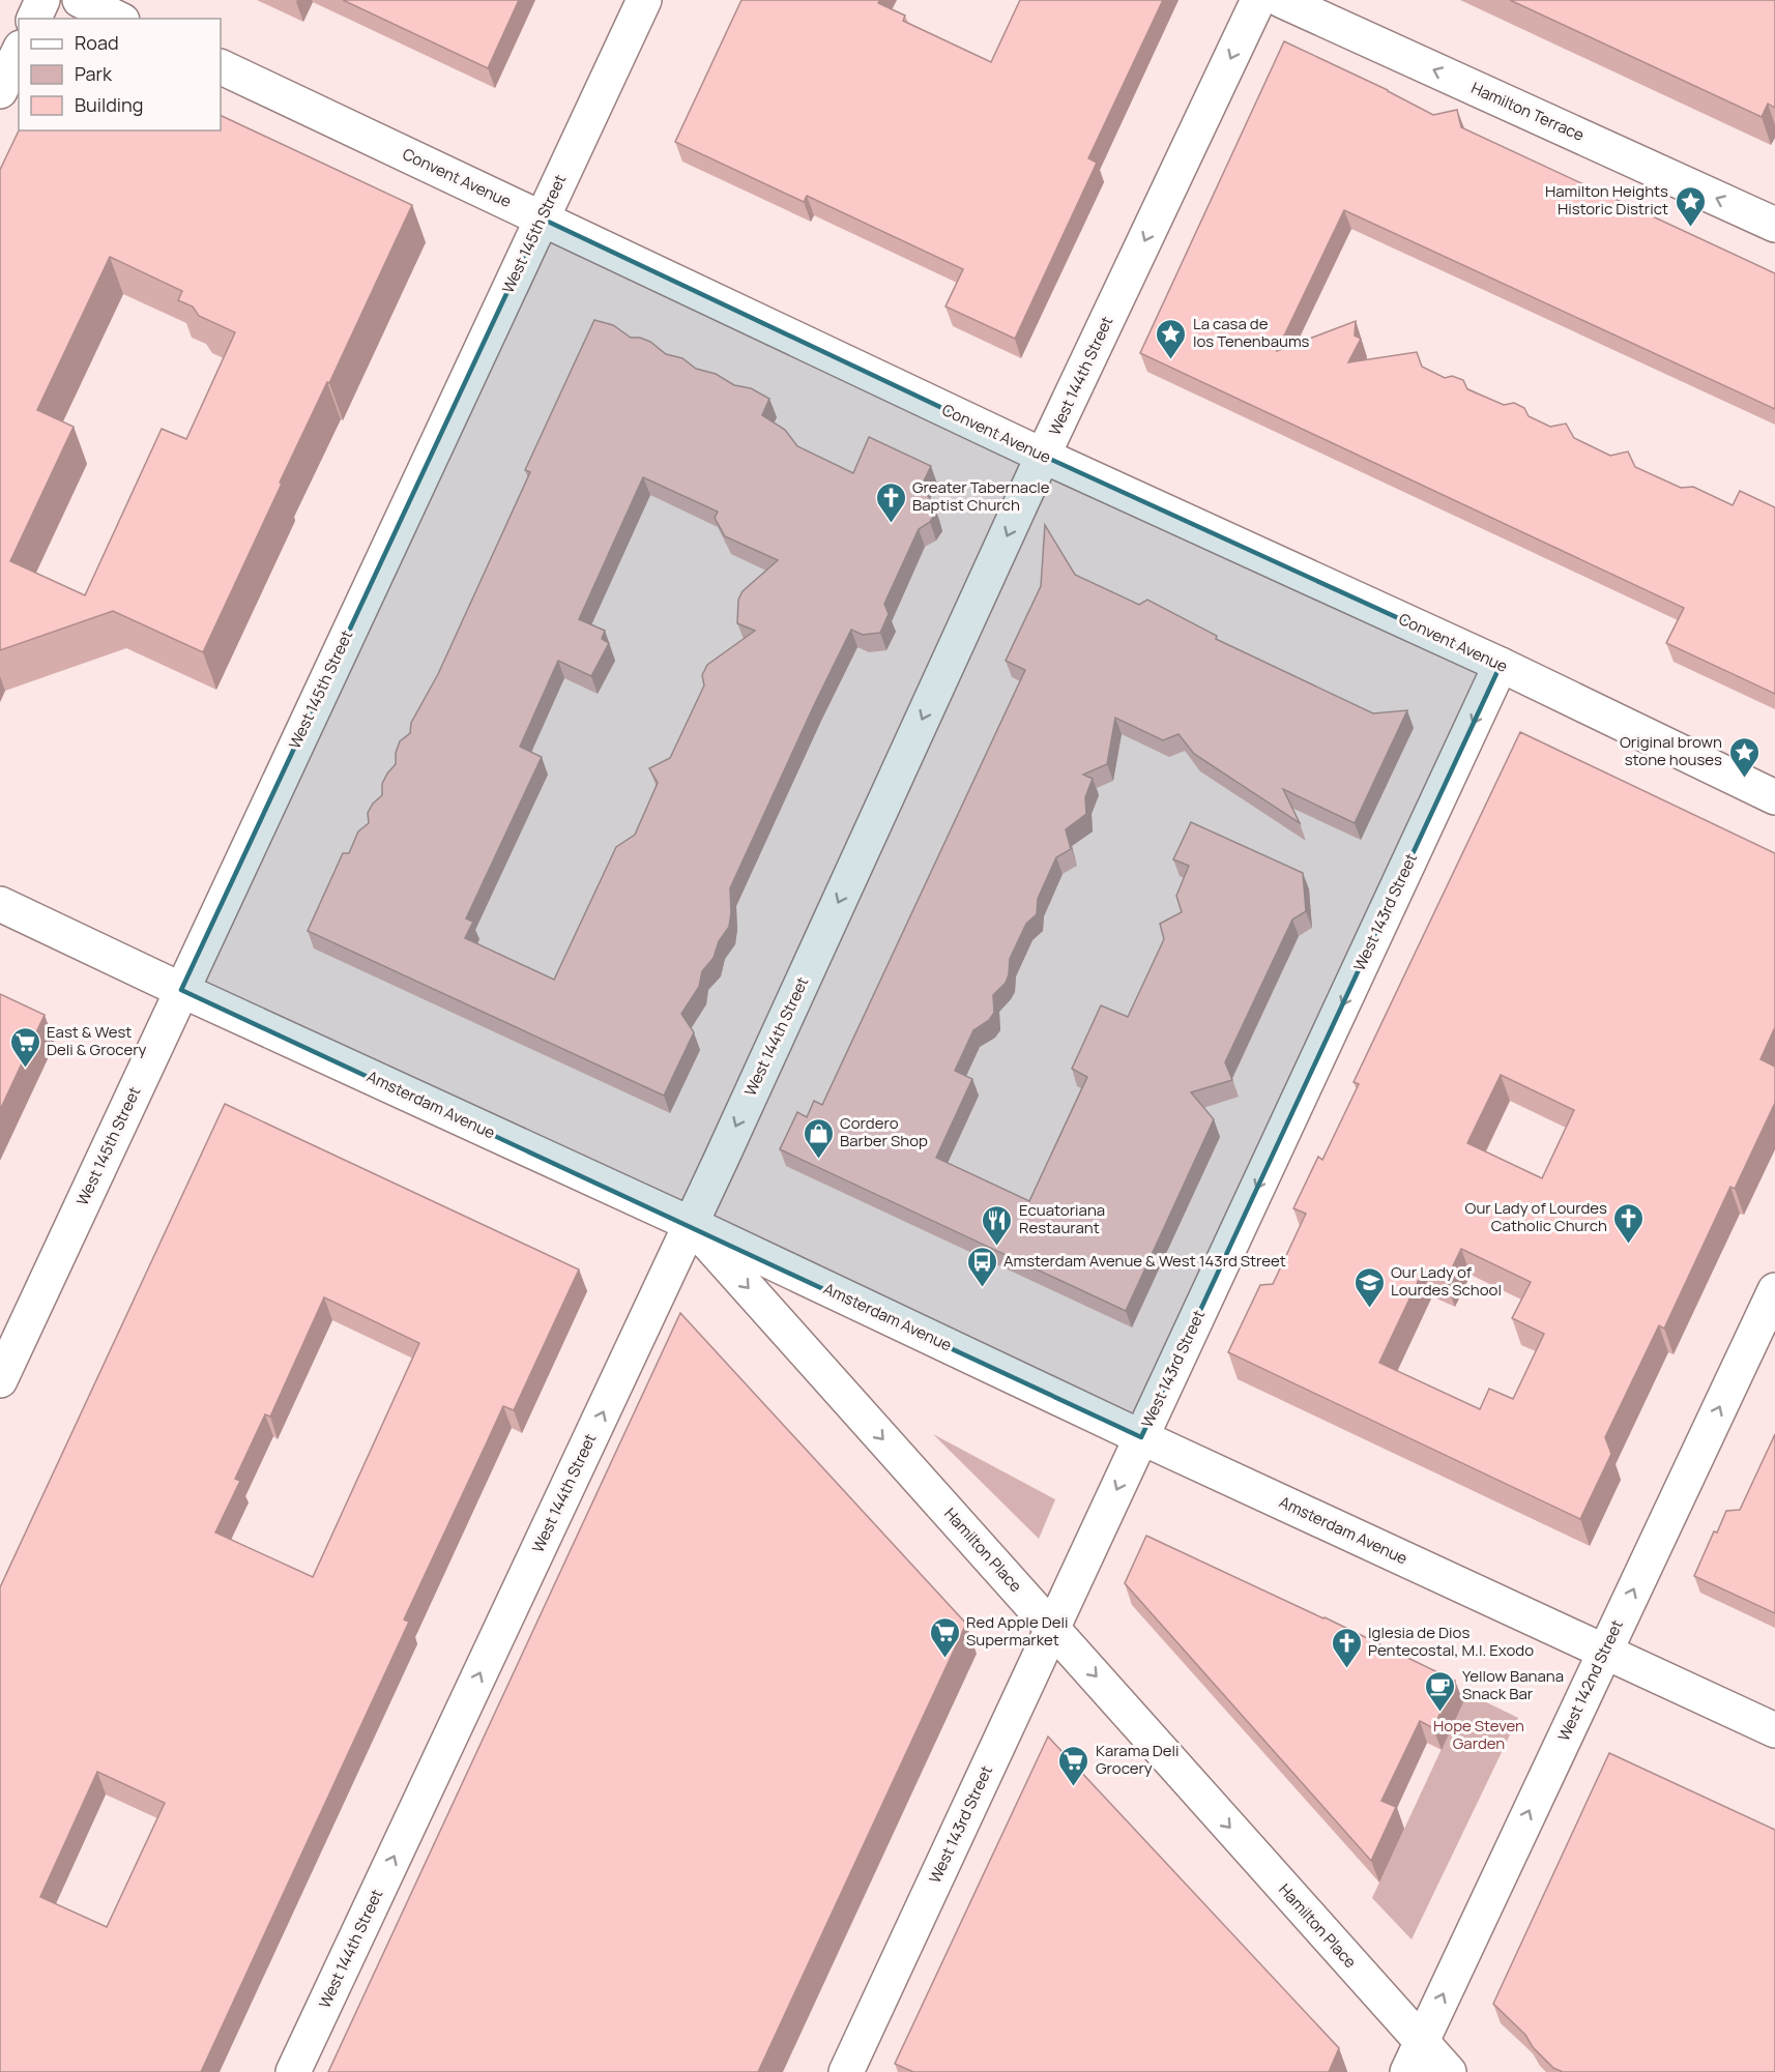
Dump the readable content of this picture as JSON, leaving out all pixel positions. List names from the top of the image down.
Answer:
{
  "streets": {
    "street": [
      "Hamilton Terrace",
      "Convent Avenue",
      "West 145th Street",
      "West 144th Street",
      "West 143rd Street",
      "Amsterdam Avenue",
      "Hamilton Place",
      "West 142nd Street"
    ]
  },
  "crossings": [
    ["Convent Avenue", "West 145th Street"],
    ["Convent Avenue", "West 144th Street"],
    ["Convent Avenue", "West 143rd Street"],
    ["West 145th Street", "Amsterdam Avenue"],
    ["West 144th Street", "Amsterdam Avenue"],
    ["West 144th Street", "Hamilton Place"],
    ["West 143rd Street", "Amsterdam Avenue"],
    ["West 143rd Street", "Hamilton Place"],
    ["Amsterdam Avenue", "Hamilton Place"],
    ["Amsterdam Avenue", "West 142nd Street"],
    ["Hamilton Place", "West 142nd Street"]
  ],
  "one_way": [
    "Hamilton Terrace",
    "West 143rd Street",
    "Hamilton Place",
    "West 142nd Street"
  ],
  "parks": ["Hope Steven Garden"],
  "places": {
    "place": ["Hamilton Heights Historic District", "La casa de los Tenenbaums", "Original brown stone houses"],
    "church": ["Greater Tabernacle Baptist Church", "Our Lady of Lourdes Catholic Church", "Iglesia de Dios Pentecostal, M.I. Exodo"],
    "supermarket": ["East & West Deli & Grocery", "Red Apple Deli Supermarket", "Karama Deli Grocery"],
    "shop": ["Cordero Barber Shop"],
    "restaurant": ["Ecuatoriana Restaurant"],
    "bus stop": ["Amsterdam Avenue & West 143rd Street"],
    "school or university": ["Our Lady of Lourdes School"],
    "cafe": ["Yellow Banana Snack Bar"]
  },
  "legend": ["Road", "Park", "Building"]
}
